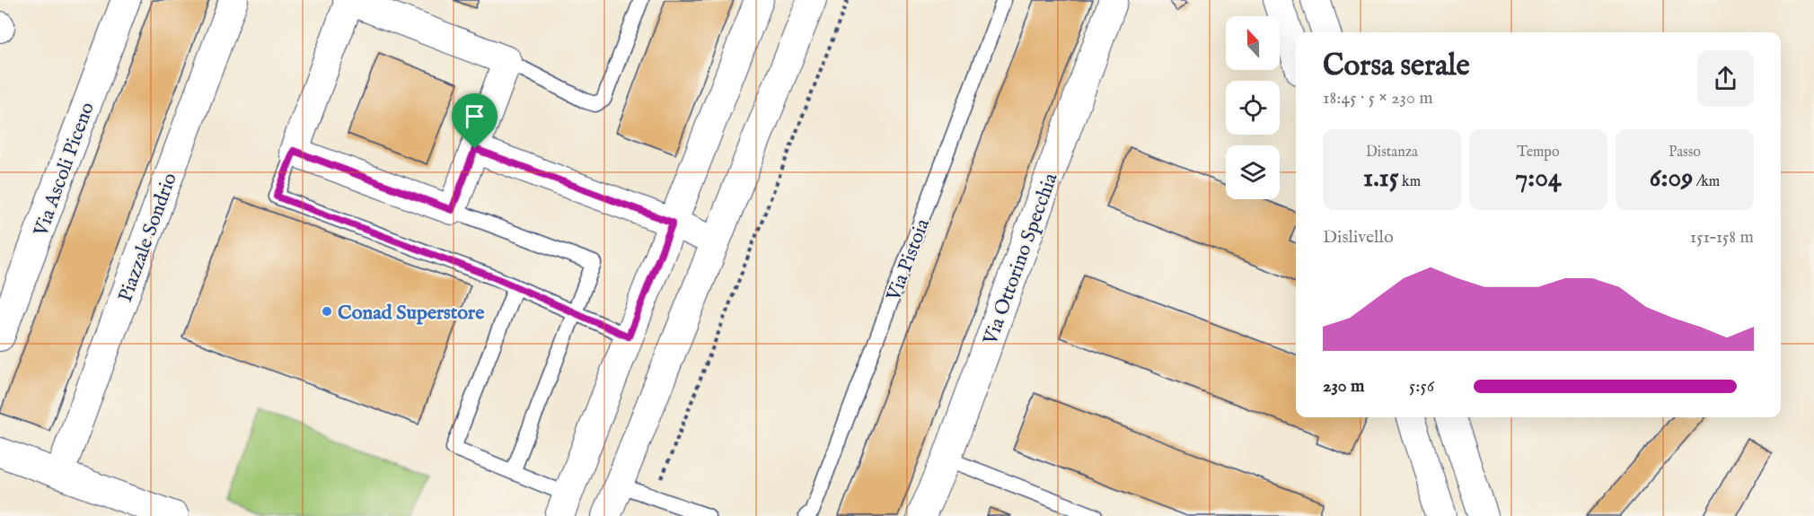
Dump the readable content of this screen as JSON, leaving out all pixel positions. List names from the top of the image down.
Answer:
{
  "streets": {
    "street": ["Via Ascoli Piceno", "Piazzale Sondrio", "Via Ottorino Specchia"],
    "lane": ["Via Pistoia"]
  },
  "places": ["Conad Superstore"],
  "north": "top",
  "page": {
    "heading": ["Corsa serale", "18:45 · 5 × 230 m"],
    "stats": [
      ["Distanza", "1.15 km"],
      ["Tempo", "7:04"],
      ["Passo", "6:09 /km"]
    ],
    "chart": ["Dislivello", "151–158 m"],
    "list": [
      {
        "name": "230 m",
        "note": "5:56"
      }
    ]
  }
}
